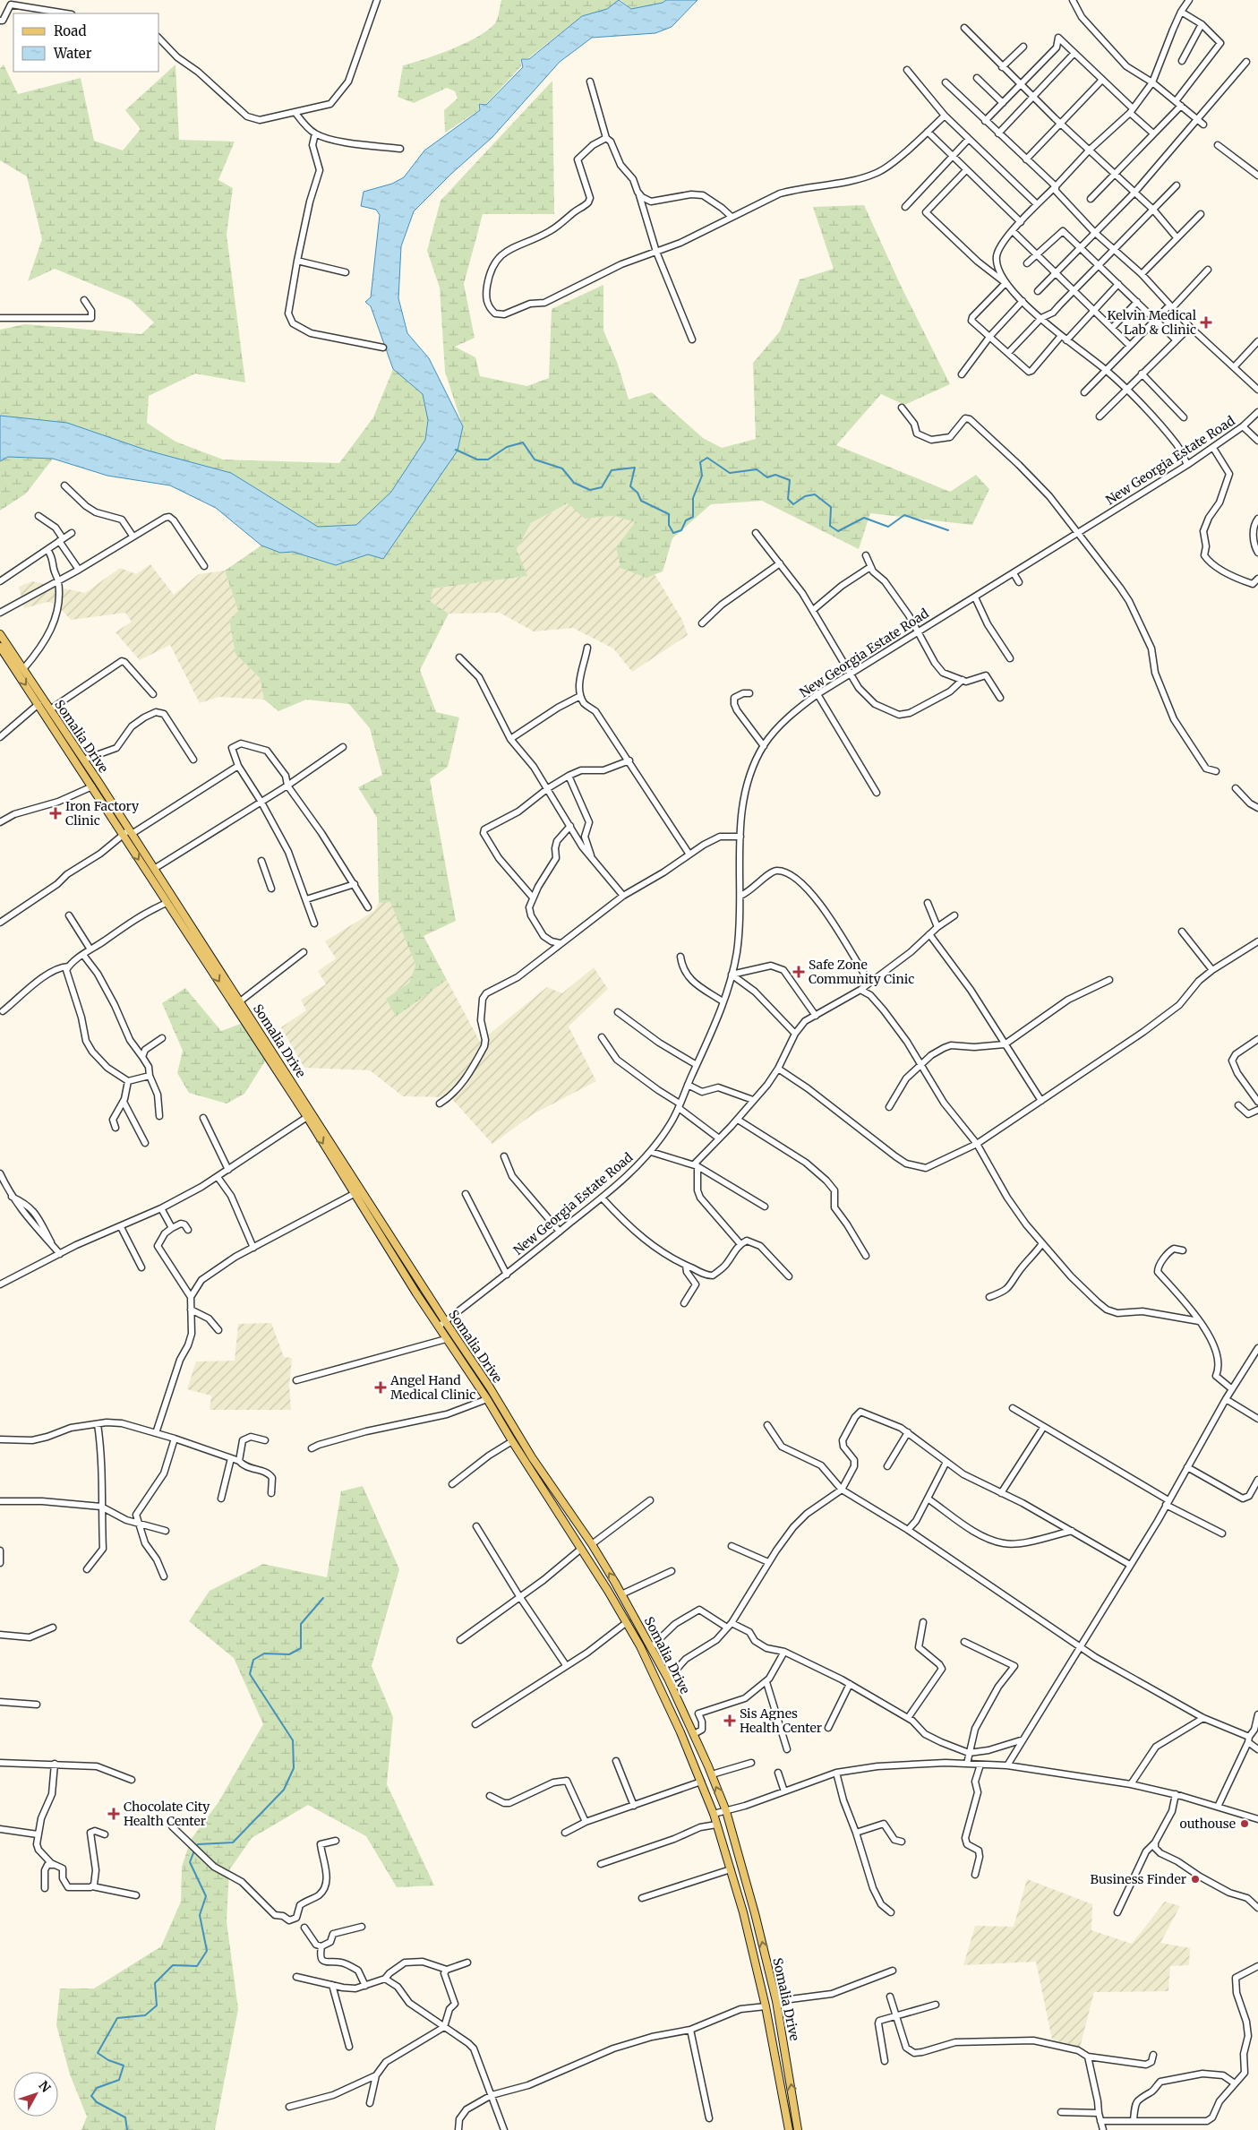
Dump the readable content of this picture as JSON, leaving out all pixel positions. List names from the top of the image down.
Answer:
{
  "streets": {
    "main road": ["Somalia Drive"],
    "street": ["New Georgia Estate Road"]
  },
  "crossings": [
    ["New Georgia Estate Road", "Somalia Drive"]
  ],
  "places": {
    "health": [
      "Kelvin Medical Lab & Clinic",
      "Iron Factory Clinic",
      "Safe Zone Community Cinic",
      "Angel Hand Medical Clinic",
      "Sis Agnes Health Center",
      "Chocolate City Health Center"
    ],
    "other": ["outhouse", "Business Finder"]
  },
  "legend": ["Road", "Water"],
  "north": "top right"
}
